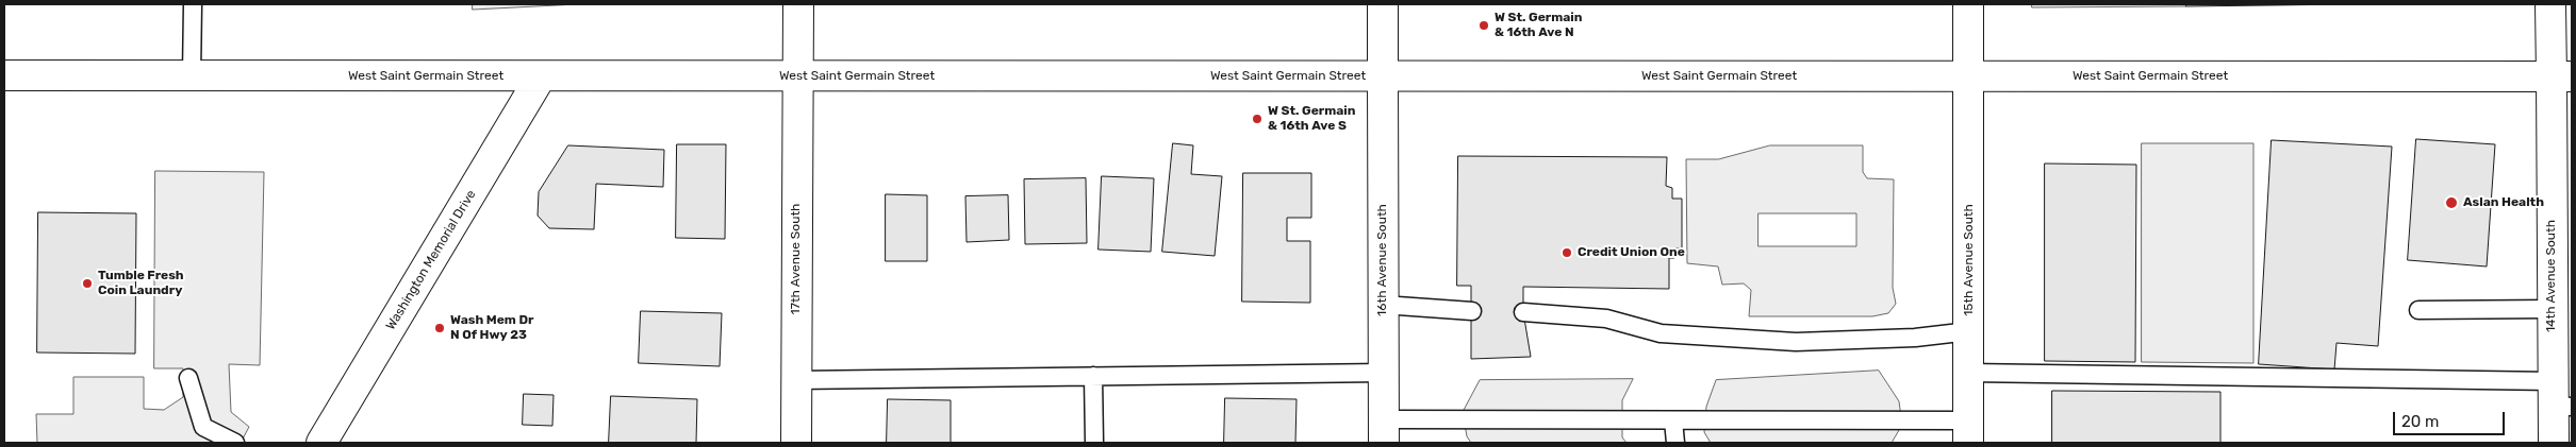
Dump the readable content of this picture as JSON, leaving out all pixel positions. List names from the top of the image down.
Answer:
{
  "streets": {
    "street": [
      "West Saint Germain Street",
      "17th Avenue South",
      "Washington Memorial Drive",
      "16th Avenue South",
      "15th Avenue South",
      "14th Avenue South"
    ]
  },
  "crossings": [
    ["West Saint Germain Street", "17th Avenue South"],
    ["West Saint Germain Street", "Washington Memorial Drive"],
    ["West Saint Germain Street", "16th Avenue South"],
    ["West Saint Germain Street", "15th Avenue South"],
    ["West Saint Germain Street", "14th Avenue South"]
  ],
  "places": [
    "W St. Germain & 16th Ave N",
    "W St. Germain & 16th Ave S",
    "Aslan Health",
    "Credit Union One",
    "Tumble Fresh Coin Laundry",
    "Wash Mem Dr N Of Hwy 23"
  ],
  "scale_bar": "20 m"
}
